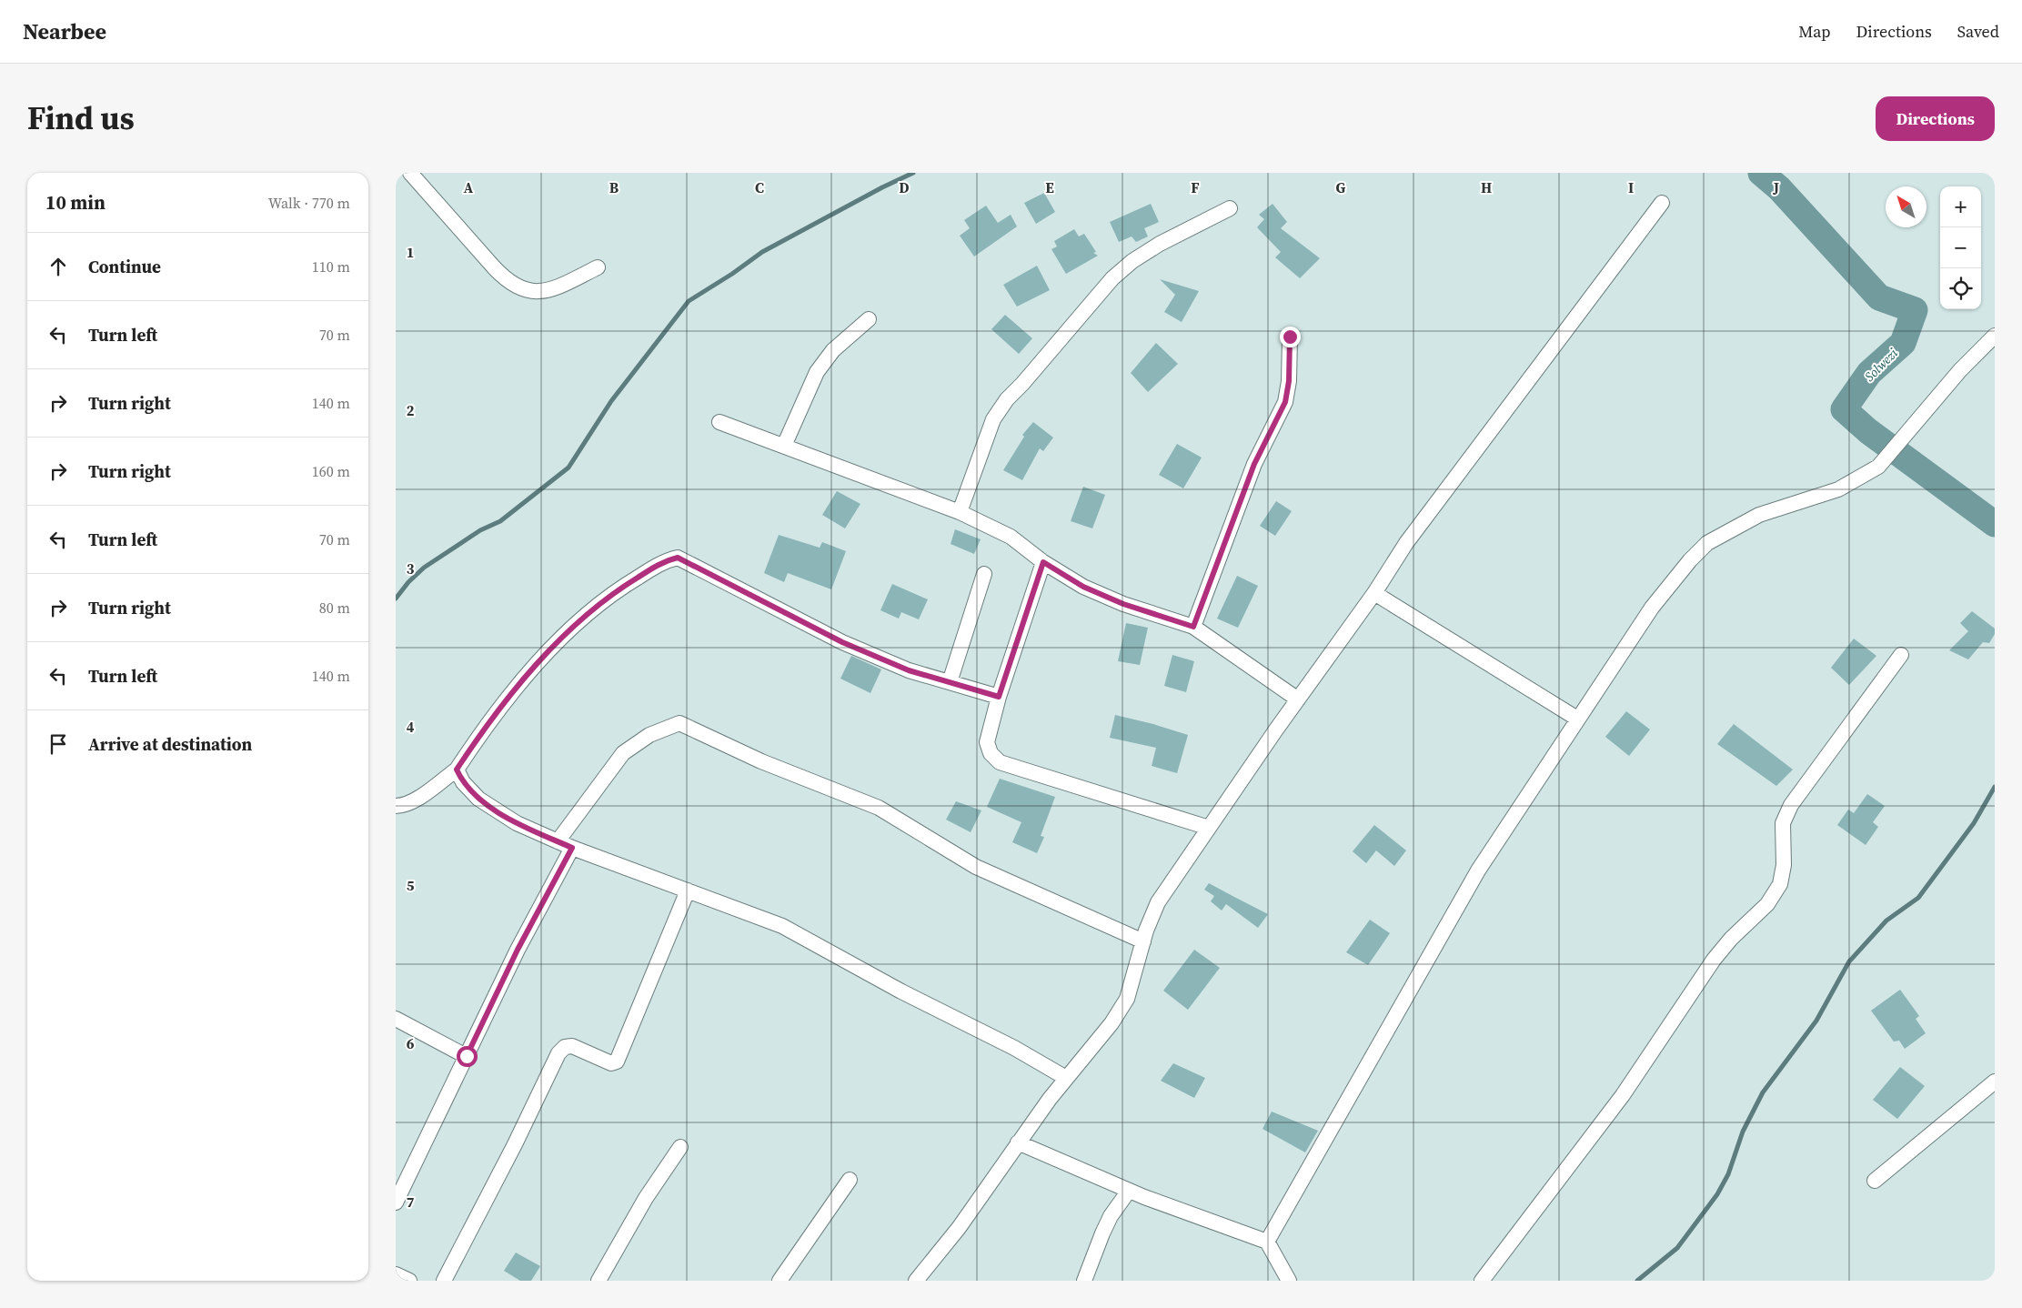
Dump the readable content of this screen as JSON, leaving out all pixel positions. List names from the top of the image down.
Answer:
{
  "water": ["Solwezi"],
  "north": "top left",
  "page": {
    "header": "Nearbee",
    "nav": ["Map", "Directions", "Saved"],
    "title": "Find us",
    "buttons": "Directions",
    "heading": ["10 min", "Walk · 770 m"],
    "map_buttons": ["+", "−"],
    "list": [
      ["Continue", "110 m"],
      ["Turn left", "70 m"],
      ["Turn right", "140 m"],
      ["Turn right", "160 m"],
      ["Turn left", "70 m"],
      ["Turn right", "80 m"],
      ["Turn left", "140 m"],
      "Arrive at destination"
    ]
  },
  "grid": {
    "columns": [
      "A",
      "B",
      "C",
      "D",
      "E",
      "F",
      "G",
      "H",
      "I",
      "J"
    ],
    "rows": [
      "1",
      "2",
      "3",
      "4",
      "5",
      "6",
      "7"
    ]
  }
}
